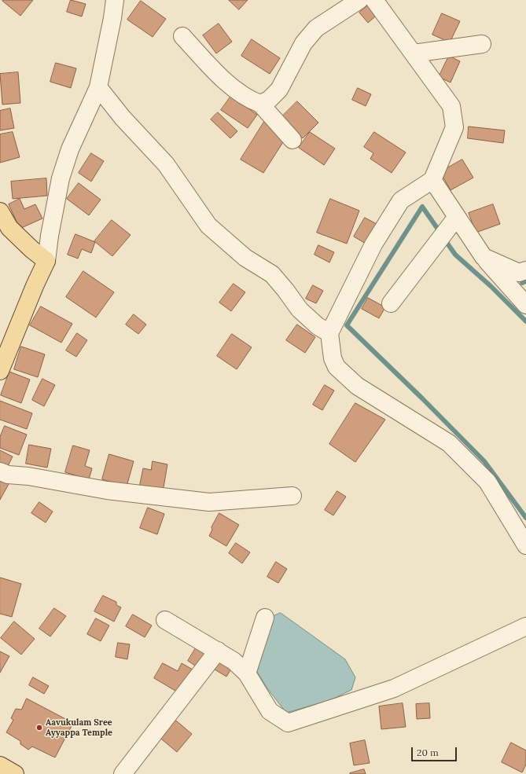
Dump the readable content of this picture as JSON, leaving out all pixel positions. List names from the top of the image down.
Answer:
{
  "places": ["Aavukulam Sree Ayyappa Temple"],
  "scale_bar": "20 m"
}
